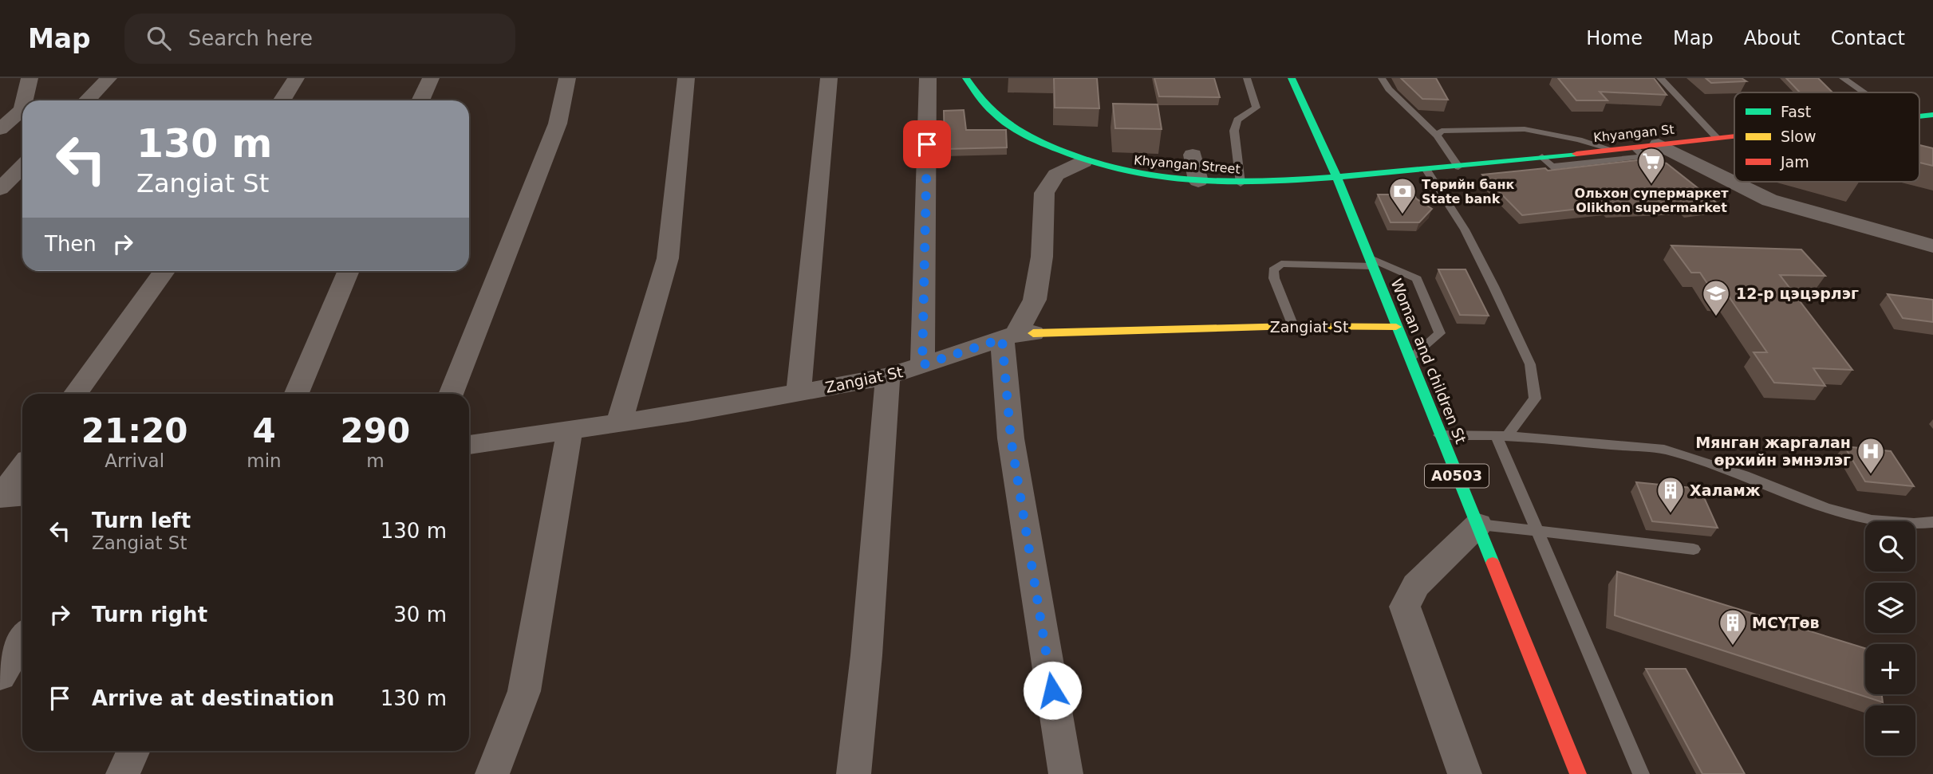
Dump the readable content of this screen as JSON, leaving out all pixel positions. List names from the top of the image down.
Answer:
{
  "streets": {
    "main road": [
      "Khyangan St",
      "Khyangan Street",
      "Zangiat St",
      "Woman and children St",
      "A0503"
    ]
  },
  "crossings": [
    ["Khyangan St", "Khyangan Street"],
    ["Khyangan St", "Woman and children St"],
    ["Khyangan St", "A0503"],
    ["Khyangan Street", "Woman and children St"],
    ["Khyangan Street", "A0503"],
    ["Zangiat St", "Woman and children St"],
    ["Woman and children St", "A0503"]
  ],
  "places": {
    "supermarket": ["Ольхон супермаркет Olikhon supermarket"],
    "bank": ["Төрийн банк State bank"],
    "school or university": ["12-р цэцэрлэг"],
    "hospital": ["Мянган жаргалан өрхийн эмнэлэг"],
    "building": ["Халамж", "МСҮТөв"]
  },
  "legend": ["Fast", "Slow", "Jam"],
  "page": {
    "header": "Map",
    "search": "Search here",
    "nav": [
      "Home",
      "Map",
      "About",
      "Contact"
    ],
    "turn": ["130 m", "Zangiat St"],
    "then": "Then",
    "eta": [
      "21:20",
      "Arrival",
      "4",
      "min",
      "290",
      "m"
    ],
    "list": [
      {
        "name": "Turn left",
        "note": "Zangiat St",
        "value": "130 m"
      },
      {
        "name": "Turn right",
        "value": "30 m"
      },
      {
        "name": "Arrive at destination",
        "value": "130 m"
      }
    ],
    "map_buttons": ["+", "−"]
  }
}
